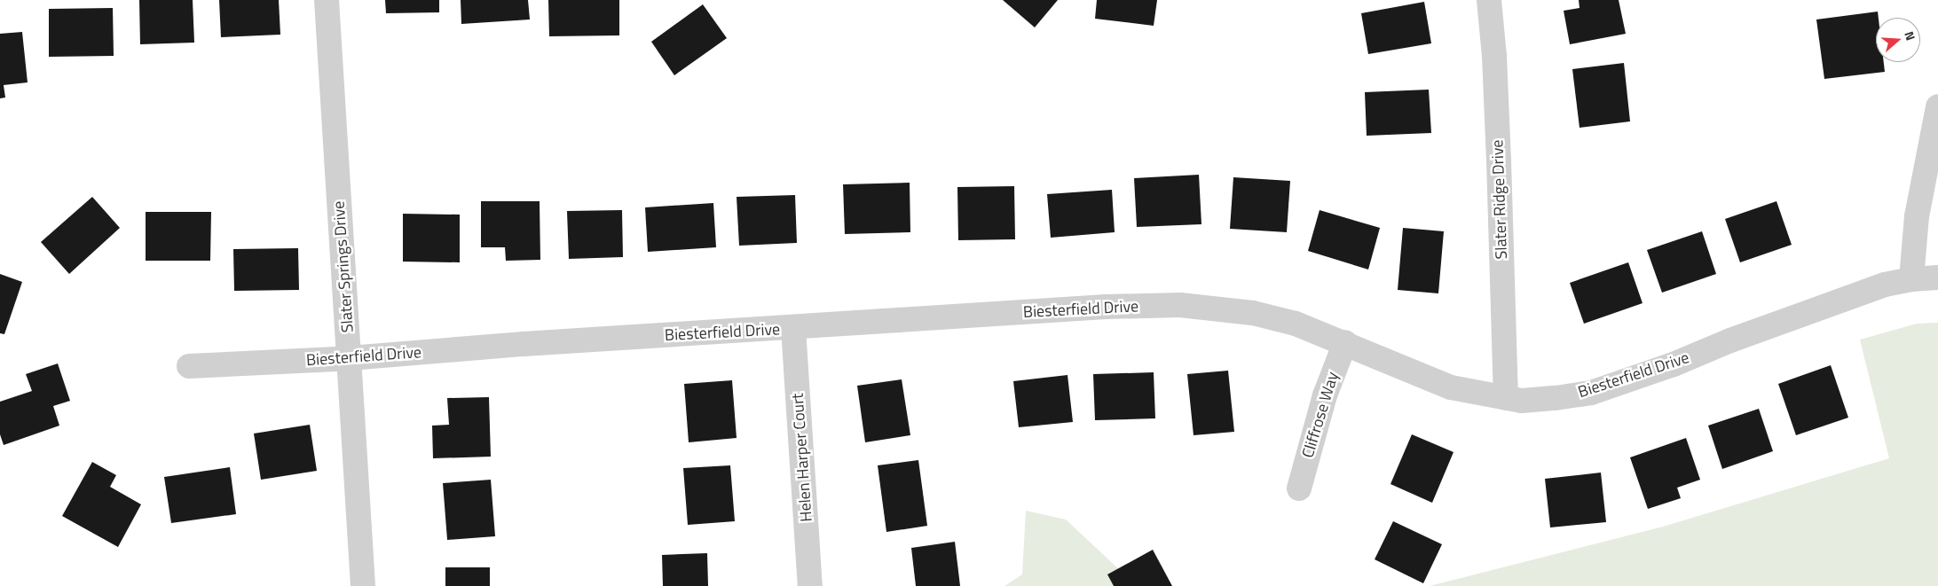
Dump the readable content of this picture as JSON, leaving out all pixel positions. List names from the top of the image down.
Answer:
{
  "streets": {
    "street": [
      "Slater Ridge Drive",
      "Slater Springs Drive",
      "Biesterfield Drive",
      "Cliffrose Way",
      "Helen Harper Court"
    ]
  },
  "crossings": [
    ["Slater Ridge Drive", "Biesterfield Drive"],
    ["Slater Springs Drive", "Biesterfield Drive"],
    ["Biesterfield Drive", "Cliffrose Way"],
    ["Biesterfield Drive", "Helen Harper Court"]
  ],
  "north": "right"
}
